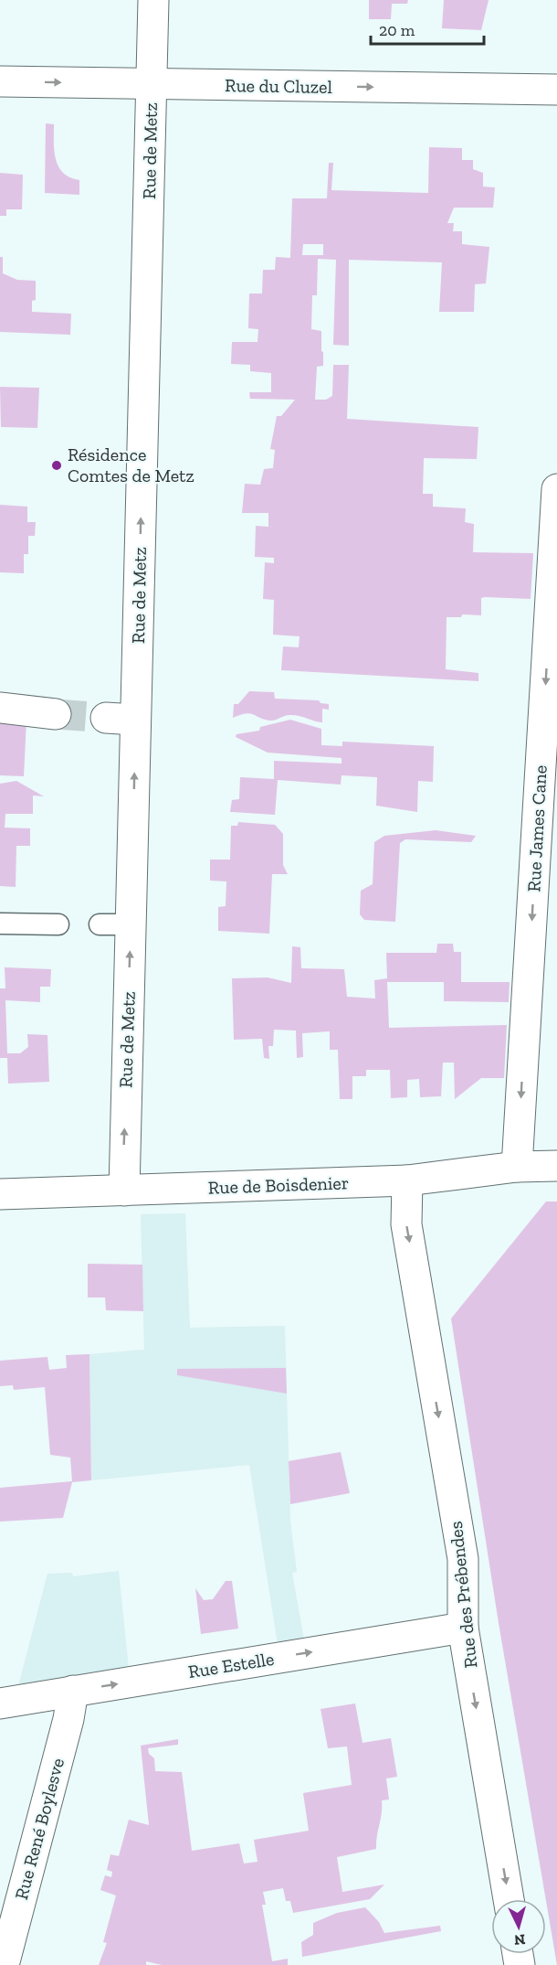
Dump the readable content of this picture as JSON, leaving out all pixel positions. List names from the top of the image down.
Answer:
{
  "streets": {
    "street": [
      "Rue du Cluzel",
      "Rue de Metz",
      "Rue James Cane",
      "Rue de Boisdenier",
      "Rue des Prébendes",
      "Rue Estelle",
      "Rue René Boylesve"
    ]
  },
  "crossings": [
    ["Rue du Cluzel", "Rue de Metz"],
    ["Rue de Metz", "Rue de Boisdenier"],
    ["Rue James Cane", "Rue de Boisdenier"],
    ["Rue de Boisdenier", "Rue des Prébendes"],
    ["Rue des Prébendes", "Rue Estelle"],
    ["Rue Estelle", "Rue René Boylesve"]
  ],
  "one_way": [
    "Rue du Cluzel",
    "Rue de Metz",
    "Rue James Cane",
    "Rue des Prébendes",
    "Rue Estelle"
  ],
  "places": ["Résidence Comtes de Metz"],
  "scale_bar": "20 m",
  "north": "bottom"
}
